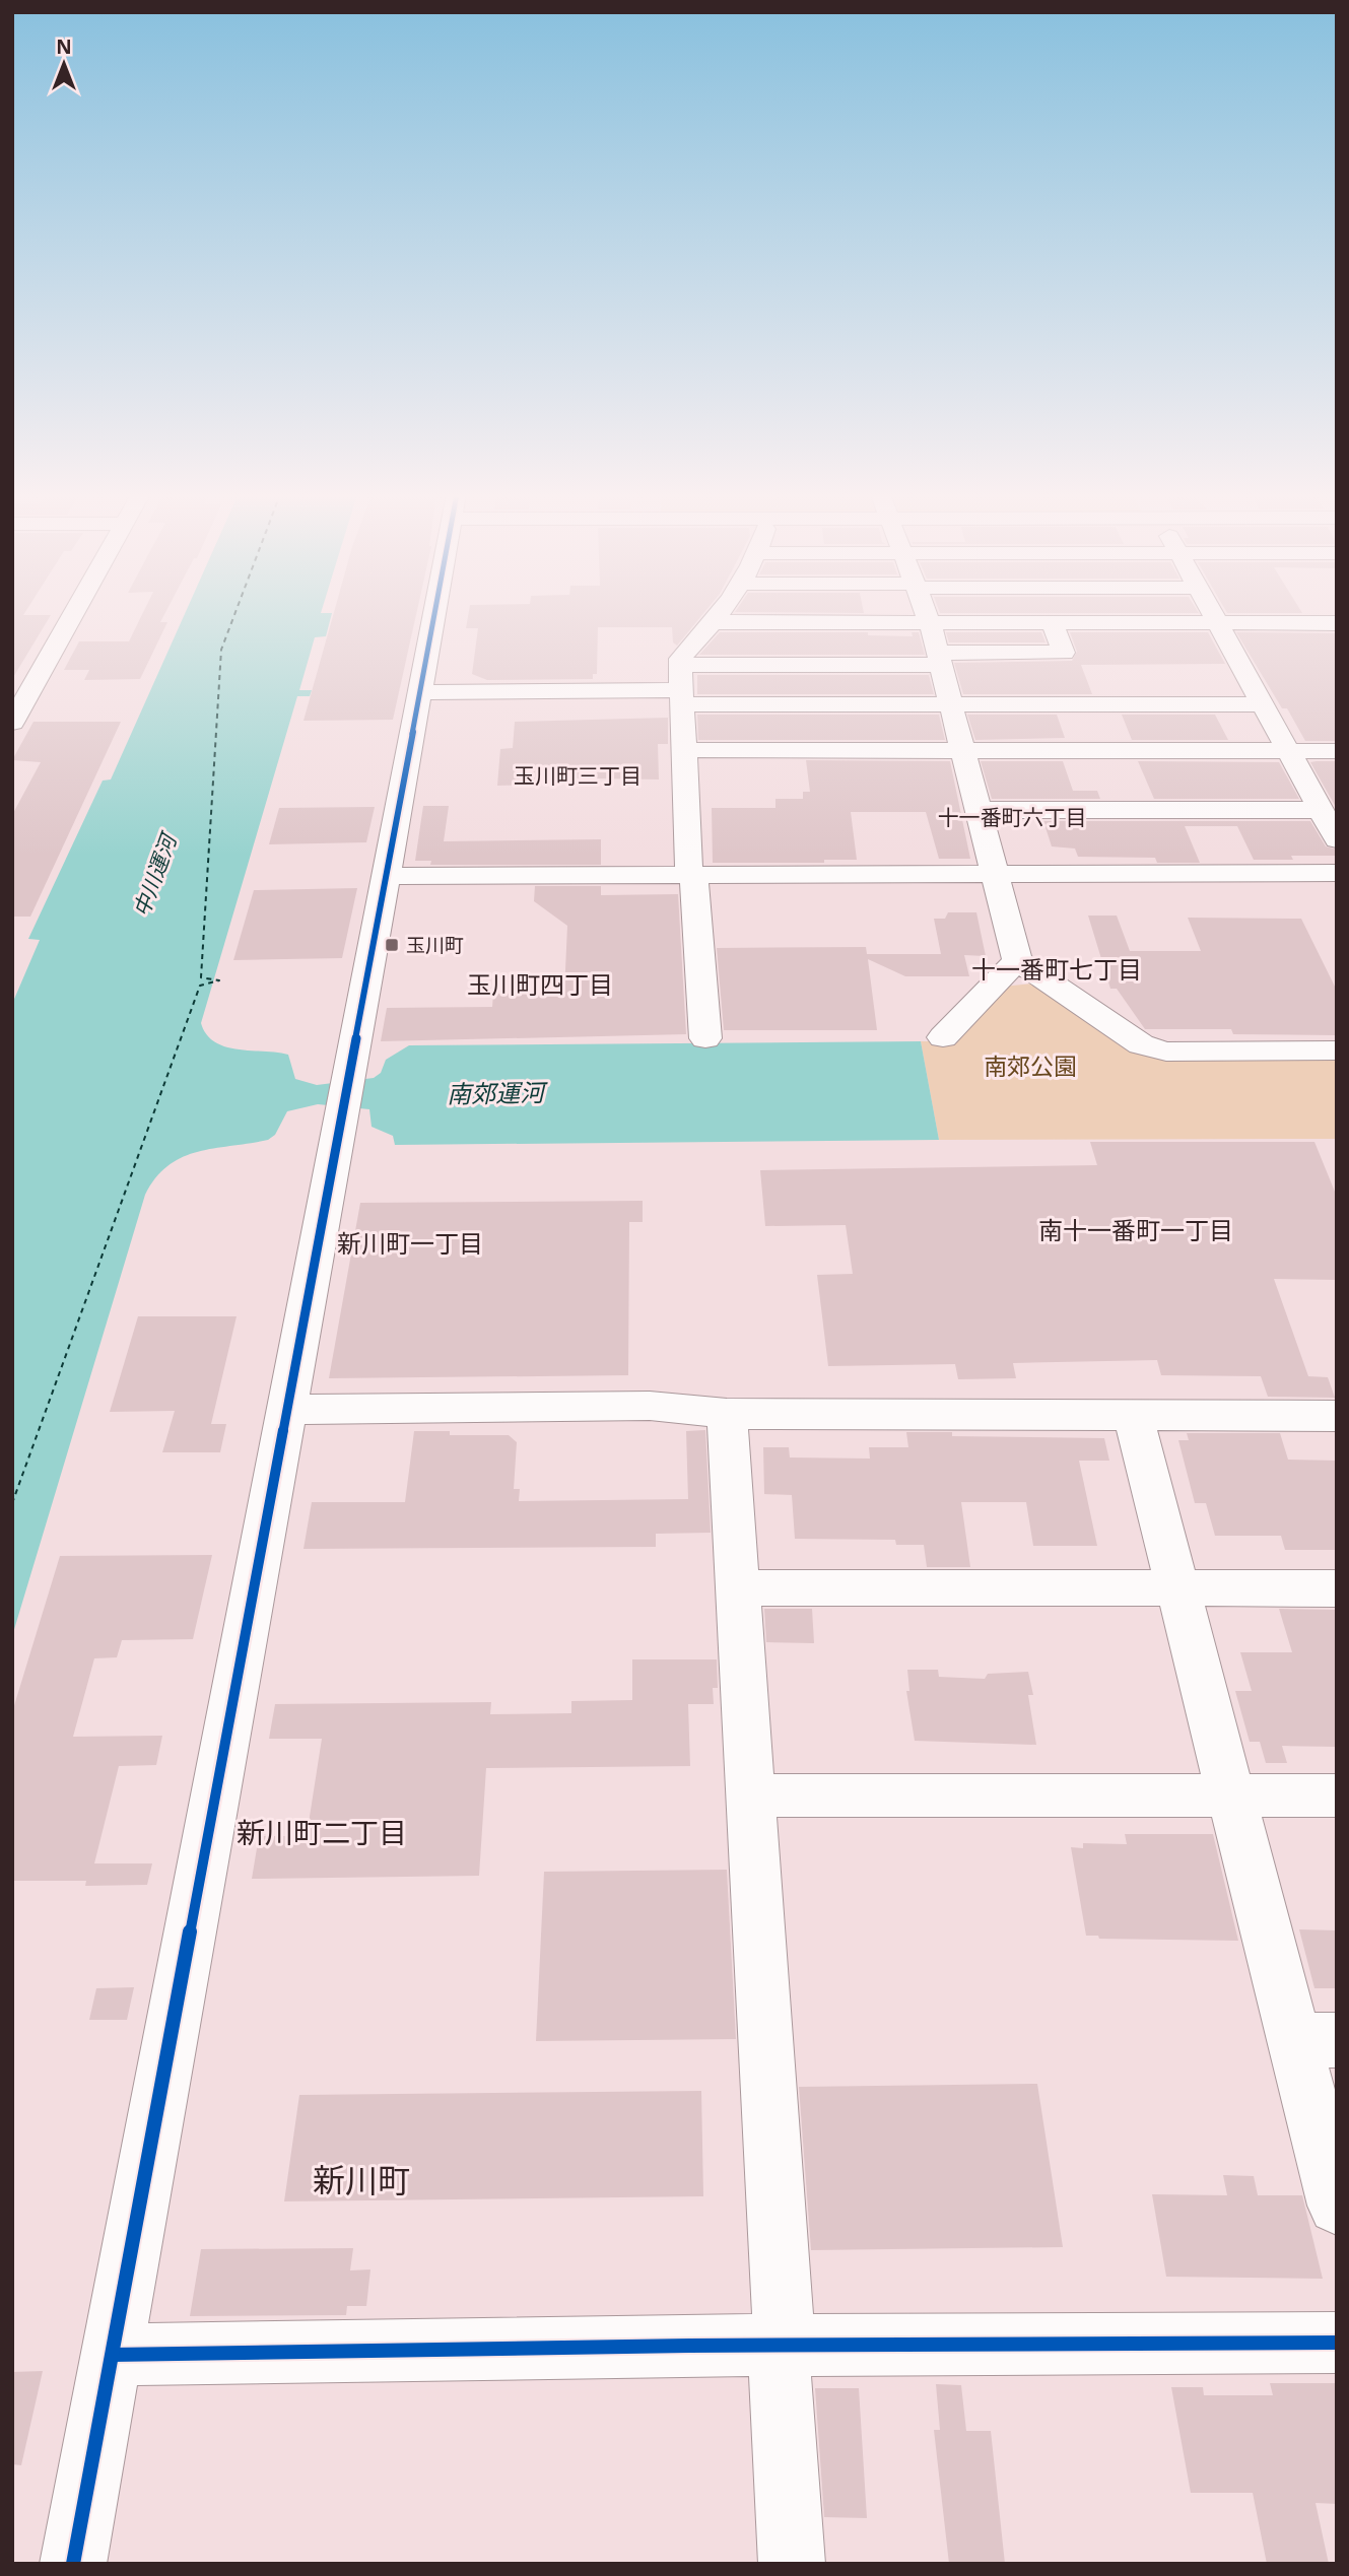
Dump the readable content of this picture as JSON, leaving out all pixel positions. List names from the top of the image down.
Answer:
{
  "districts": [
    "玉川町三丁目",
    "十一番町六丁目",
    "十一番町七丁目",
    "玉川町四丁目",
    "南十一番町一丁目",
    "新川町一丁目",
    "新川町二丁目",
    "新川町"
  ],
  "water": ["中川運河", "南郊運河"],
  "parks": ["南郊公園"],
  "places": {
    "transit": ["玉川町"]
  },
  "north": "top"
}
